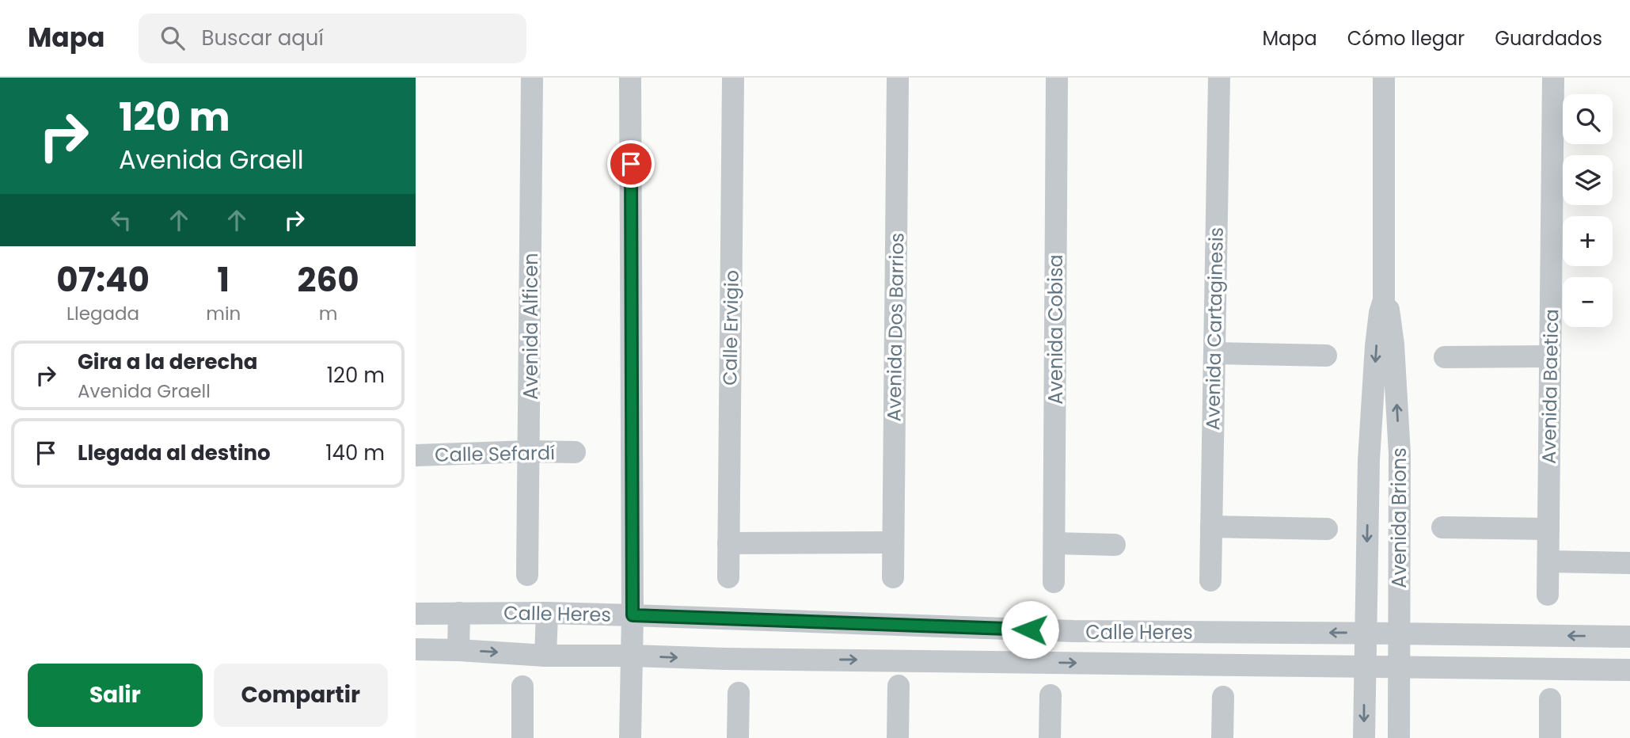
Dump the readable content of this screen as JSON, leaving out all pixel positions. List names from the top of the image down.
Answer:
{
  "streets": {
    "street": [
      "Avenida Alficen",
      "Avenida Dos Barrios",
      "Calle Ervigio",
      "Avenida Cartaginesis",
      "Avenida Cobisa",
      "Avenida Baetica",
      "Calle Sefardí",
      "Avenida Brions",
      "Calle Heres"
    ]
  },
  "crossings": [
    ["Avenida Alficen", "Calle Sefardí"],
    ["Avenida Brions", "Calle Heres"]
  ],
  "page": {
    "header": "Mapa",
    "search": "Buscar aquí",
    "nav": ["Mapa", "Cómo llegar", "Guardados"],
    "turn": ["120 m", "Avenida Graell"],
    "map_buttons": ["+", "−"],
    "eta": [
      "07:40",
      "Llegada",
      "1",
      "min",
      "260",
      "m"
    ],
    "list": [
      {
        "name": "Gira a la derecha",
        "note": "Avenida Graell",
        "value": "120 m"
      },
      {
        "name": "Llegada al destino",
        "value": "140 m"
      }
    ],
    "buttons": ["Salir", "Compartir"]
  }
}
